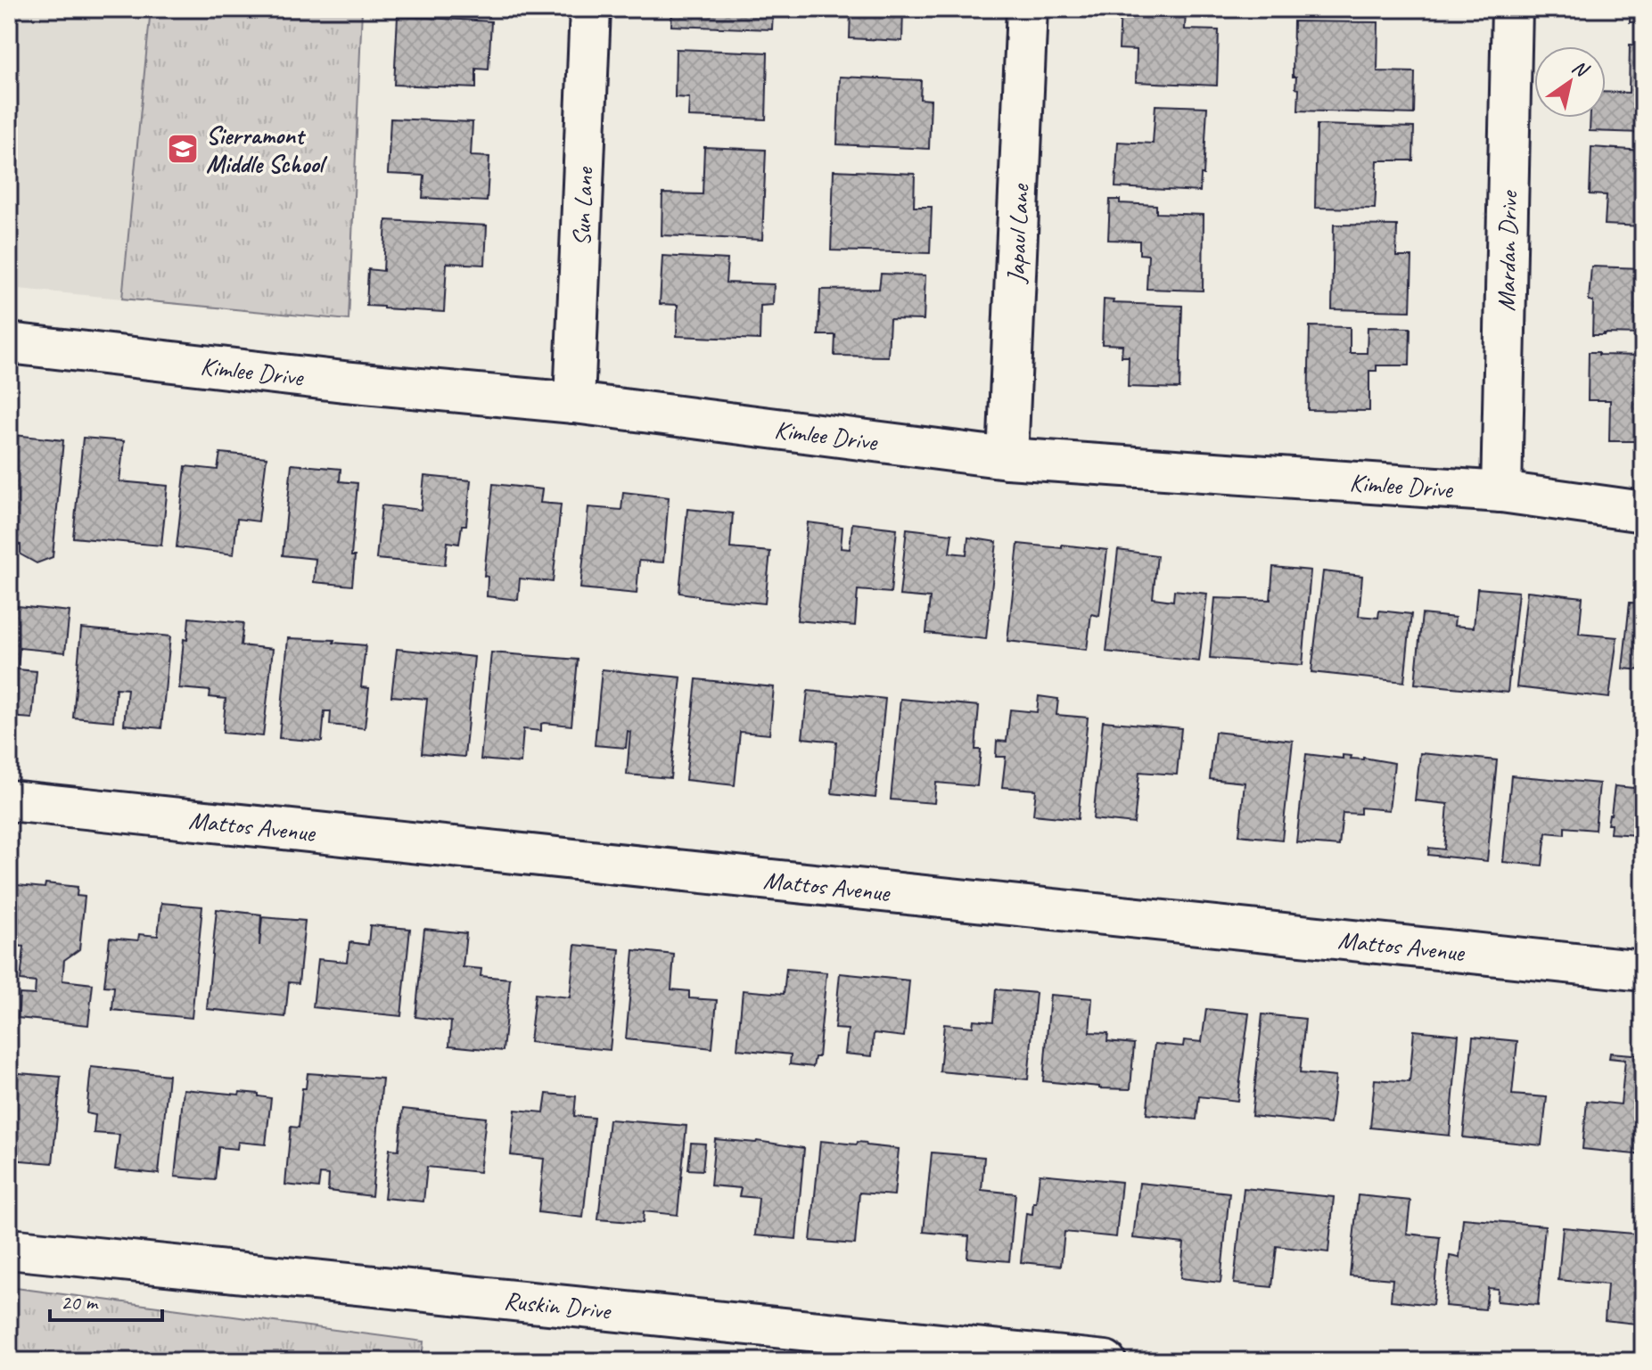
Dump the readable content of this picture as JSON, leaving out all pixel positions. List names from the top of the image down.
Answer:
{
  "streets": {
    "street": [
      "Sun Lane",
      "Japaul Lane",
      "Mardan Drive",
      "Kimlee Drive",
      "Mattos Avenue",
      "Ruskin Drive"
    ]
  },
  "crossings": [
    ["Sun Lane", "Kimlee Drive"],
    ["Japaul Lane", "Kimlee Drive"],
    ["Mardan Drive", "Kimlee Drive"]
  ],
  "places": {
    "school or university": ["Sierramont Middle School"]
  },
  "scale_bar": "20 m",
  "north": "top right"
}
